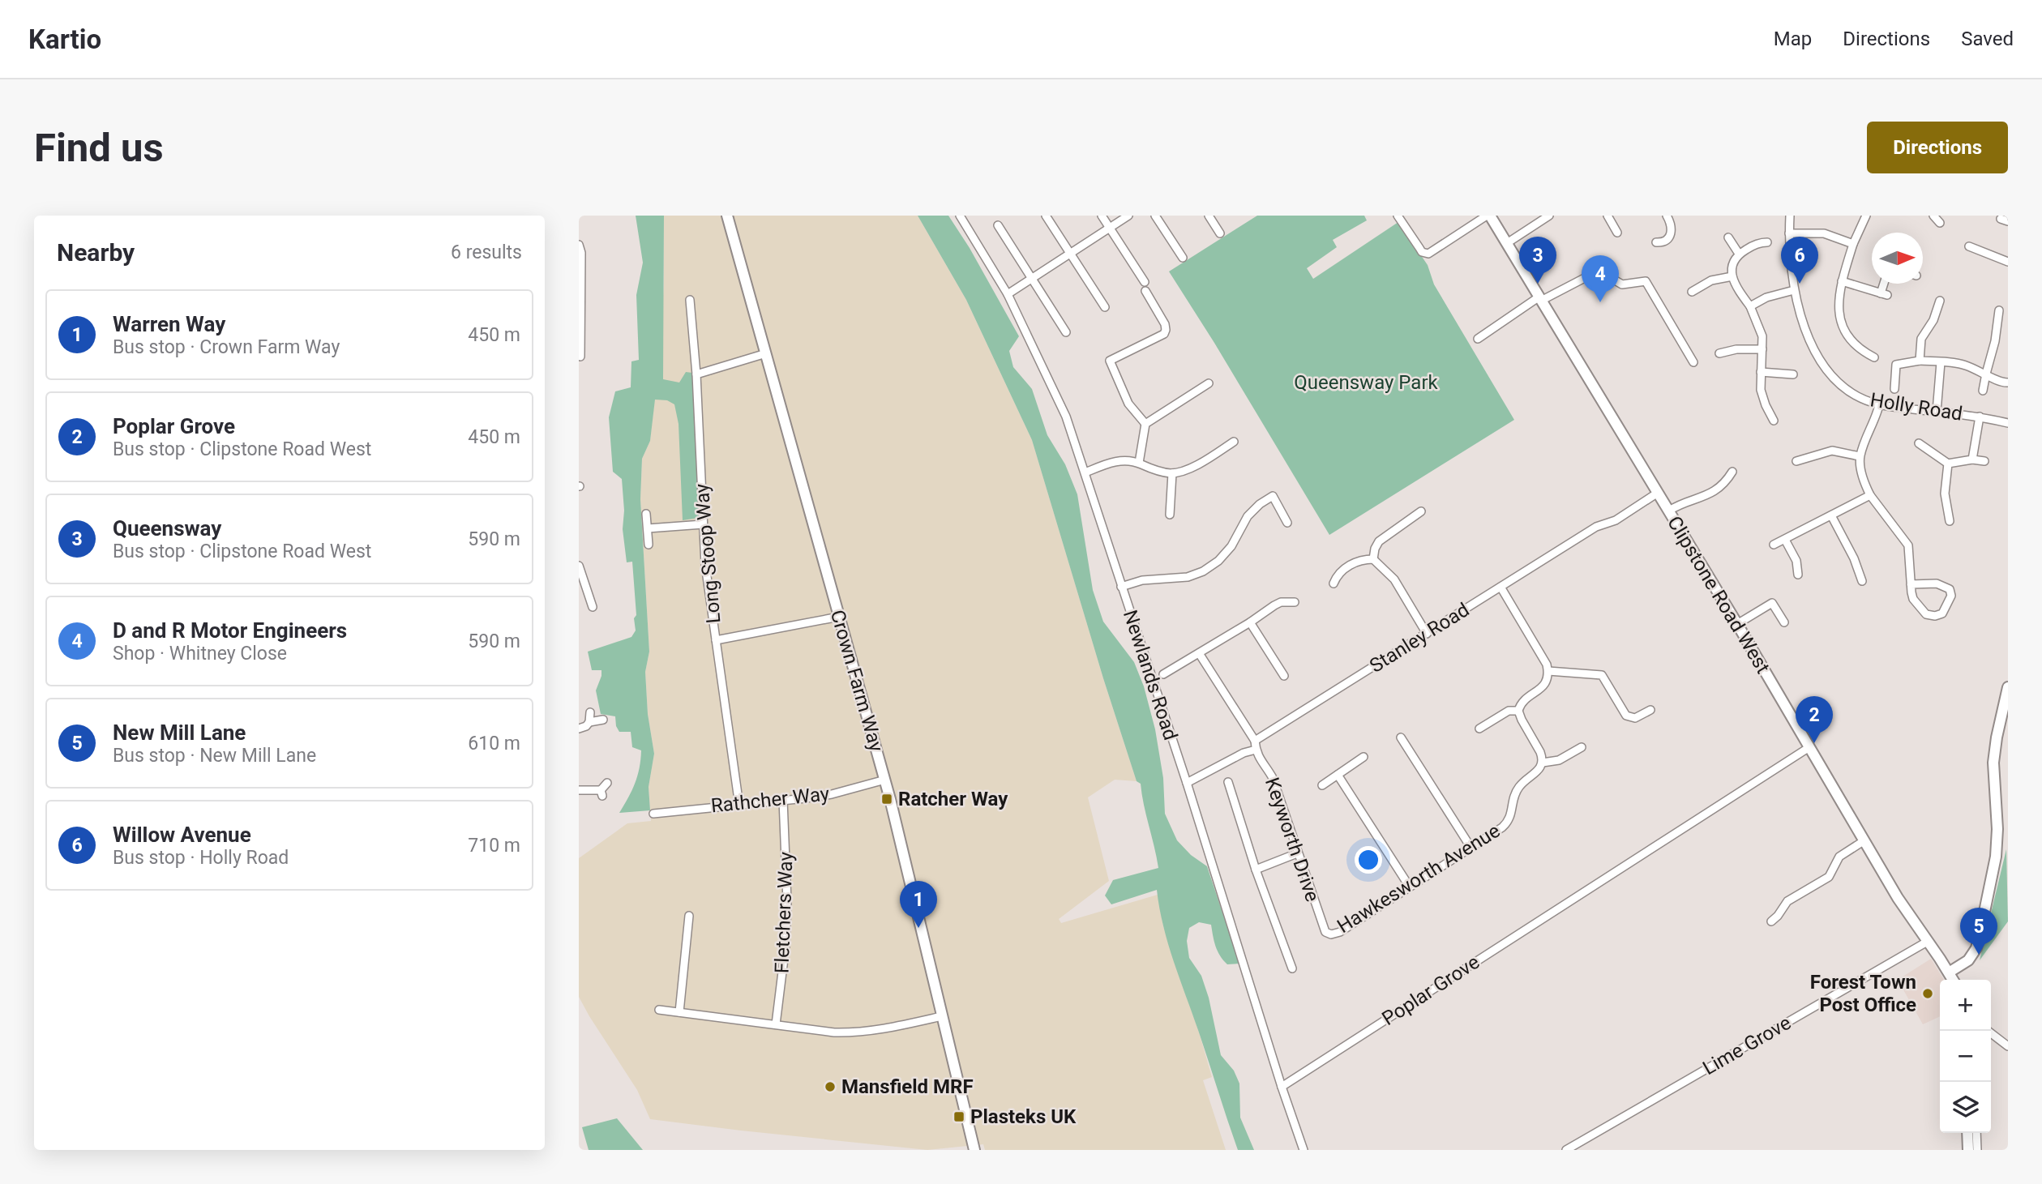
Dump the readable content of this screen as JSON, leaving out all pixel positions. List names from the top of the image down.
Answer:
{
  "streets": {
    "street": [
      "Holly Road",
      "Long Stoop Way",
      "Clipstone Road West",
      "Stanley Road",
      "Newlands Road",
      "Crown Farm Way",
      "Rathcher Way",
      "Keyworth Drive",
      "Hawkesworth Avenue",
      "Fletchers Way",
      "Poplar Grove",
      "Lime Grove"
    ]
  },
  "crossings": [
    ["Long Stoop Way", "Rathcher Way"],
    ["Clipstone Road West", "Stanley Road"],
    ["Clipstone Road West", "Poplar Grove"],
    ["Clipstone Road West", "Lime Grove"],
    ["Newlands Road", "Poplar Grove"],
    ["Crown Farm Way", "Rathcher Way"],
    ["Rathcher Way", "Fletchers Way"],
    ["Keyworth Drive", "Hawkesworth Avenue"]
  ],
  "parks": ["Queensway Park"],
  "places": {
    "transit": ["Ratcher Way", "Plasteks UK"],
    "other": ["Forest Town Post Office", "Mansfield MRF"]
  },
  "north": "right",
  "page": {
    "header": "Kartio",
    "nav": ["Map", "Directions", "Saved"],
    "buttons": "Directions",
    "title": "Find us",
    "heading": ["Nearby", "6 results"],
    "pins": [
      "3",
      "6",
      "4",
      "2",
      "1",
      "5"
    ],
    "list": [
      {
        "mark": "1",
        "name": "Warren Way",
        "note": "Bus stop · Crown Farm Way",
        "value": "450 m"
      },
      {
        "mark": "2",
        "name": "Poplar Grove",
        "note": "Bus stop · Clipstone Road West",
        "value": "450 m"
      },
      {
        "mark": "3",
        "name": "Queensway",
        "note": "Bus stop · Clipstone Road West",
        "value": "590 m"
      },
      {
        "mark": "4",
        "name": "D and R Motor Engineers",
        "note": "Shop · Whitney Close",
        "value": "590 m"
      },
      {
        "mark": "5",
        "name": "New Mill Lane",
        "note": "Bus stop · New Mill Lane",
        "value": "610 m"
      },
      {
        "mark": "6",
        "name": "Willow Avenue",
        "note": "Bus stop · Holly Road",
        "value": "710 m"
      }
    ],
    "map_buttons": ["+", "−"]
  }
}
